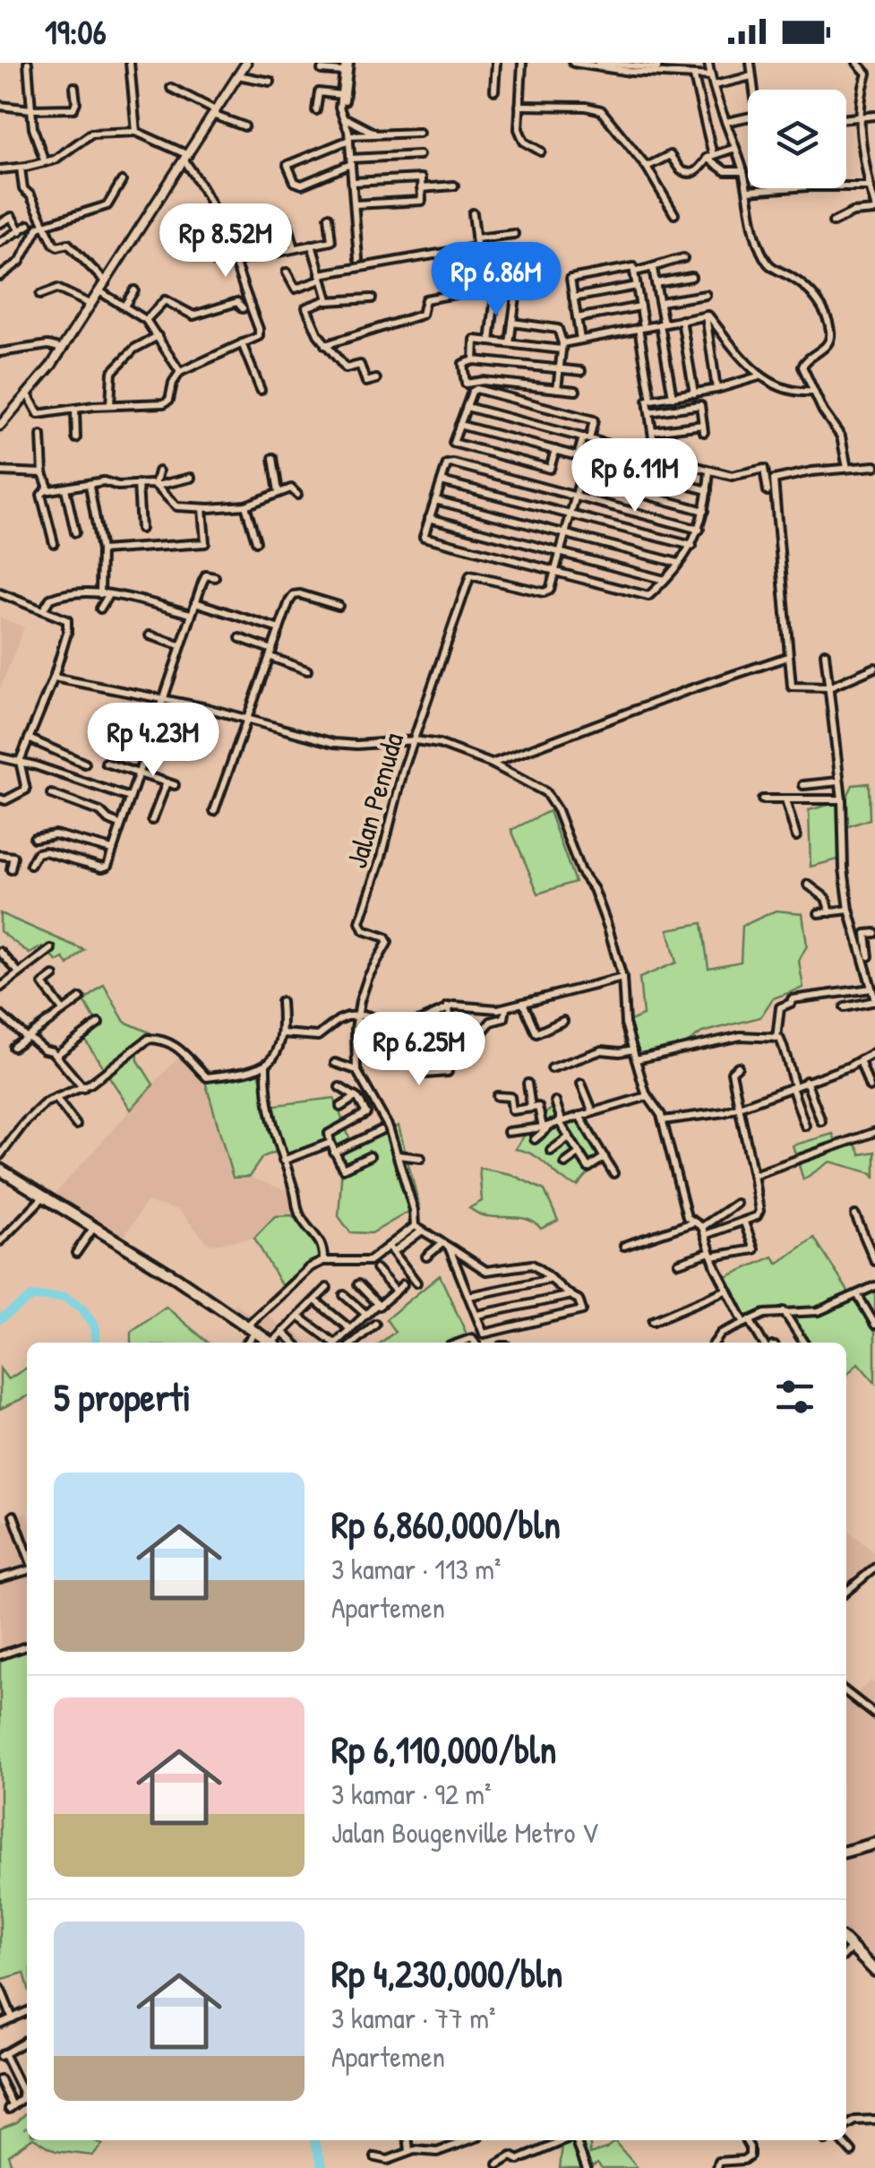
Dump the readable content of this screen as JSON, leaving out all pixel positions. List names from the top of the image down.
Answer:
{
  "streets": {
    "street": ["Jalan Pemuda"]
  },
  "page": {
    "status": "19:06",
    "price": [
      "Rp 8.52M",
      "Rp 6.86M",
      "Rp 6.11M",
      "Rp 4.23M",
      "Rp 6.25M"
    ],
    "heading": "5 properti",
    "list": [
      {
        "name": "Rp 6,860,000/bln",
        "note": "3 kamar · 113 m² · Apartemen"
      },
      {
        "name": "Rp 6,110,000/bln",
        "note": "3 kamar · 92 m² · Jalan Bougenville Metro V"
      },
      {
        "name": "Rp 4,230,000/bln",
        "note": "3 kamar · 77 m² · Apartemen"
      }
    ]
  }
}
